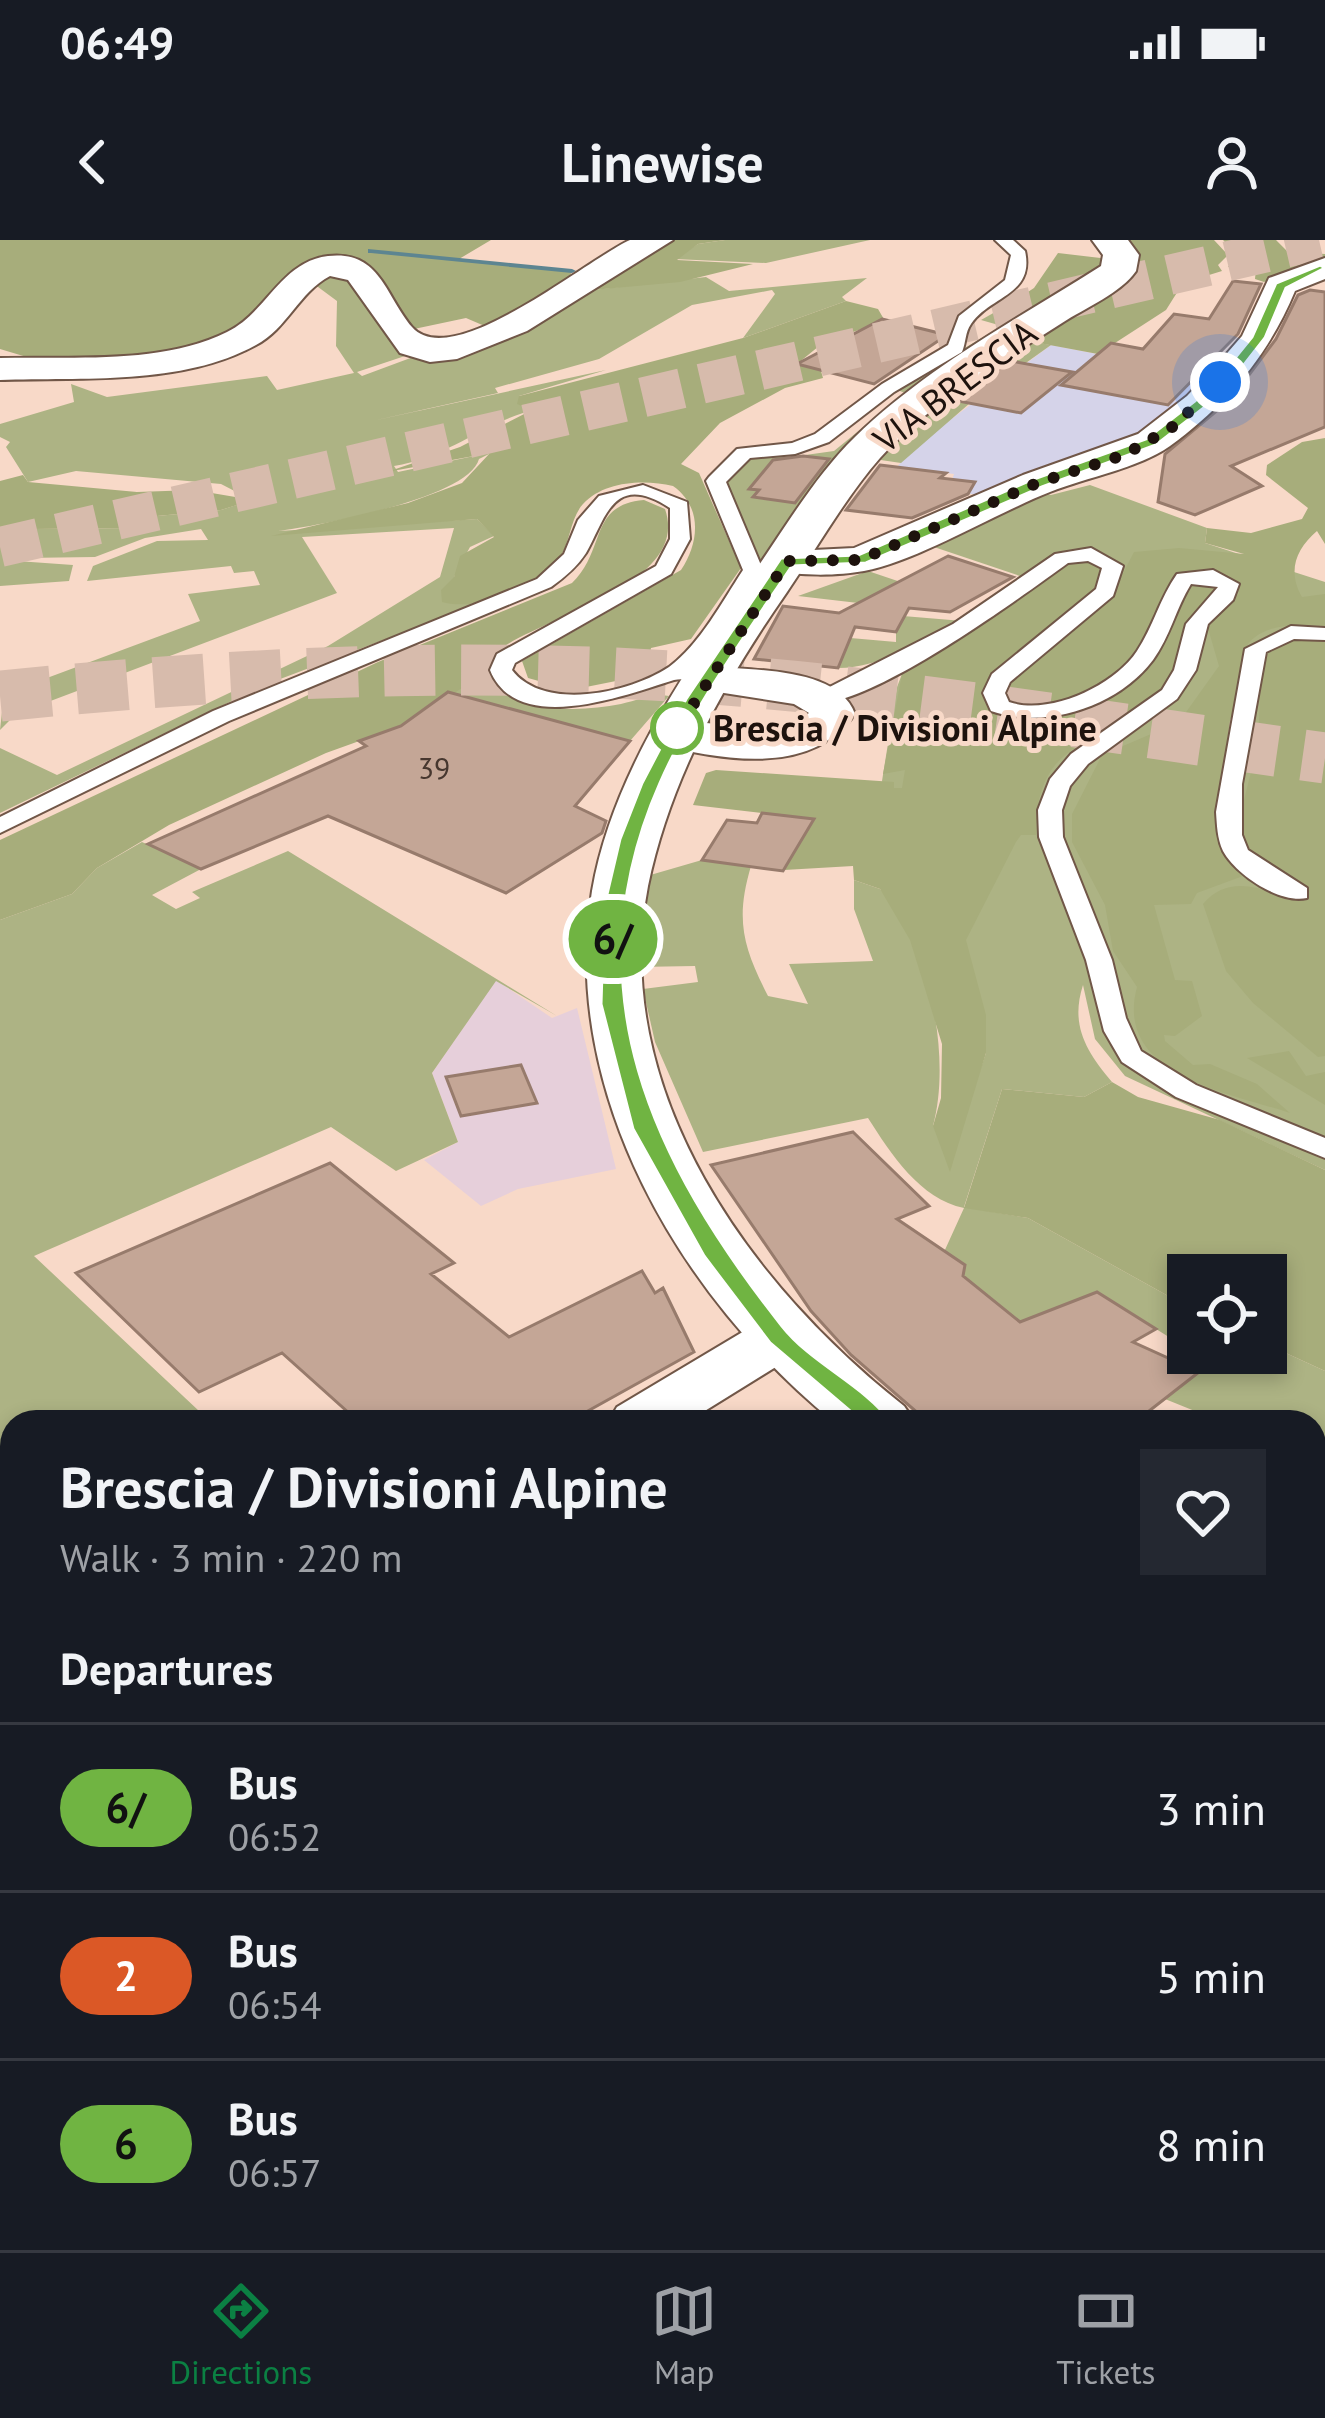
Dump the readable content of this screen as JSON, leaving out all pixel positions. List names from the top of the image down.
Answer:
{
  "streets": {
    "street": ["VIA BRESCIA"]
  },
  "places": ["Brescia / Divisioni Alpine"],
  "lines": ["bus line 6/"],
  "house_numbers": ["39"],
  "page": {
    "status": "06:49",
    "header": "Linewise",
    "on_map": "6/",
    "heading": [
      ["Brescia / Divisioni Alpine", "Walk · 3 min · 220 m"],
      "Departures"
    ],
    "list": [
      {
        "mark": "6/",
        "name": "Bus",
        "note": "06:52",
        "value": "3 min"
      },
      {
        "mark": "2",
        "name": "Bus",
        "note": "06:54",
        "value": "5 min"
      },
      {
        "mark": "6",
        "name": "Bus",
        "note": "06:57",
        "value": "8 min"
      }
    ],
    "tabs": ["Directions", "Map", "Tickets"]
  }
}
